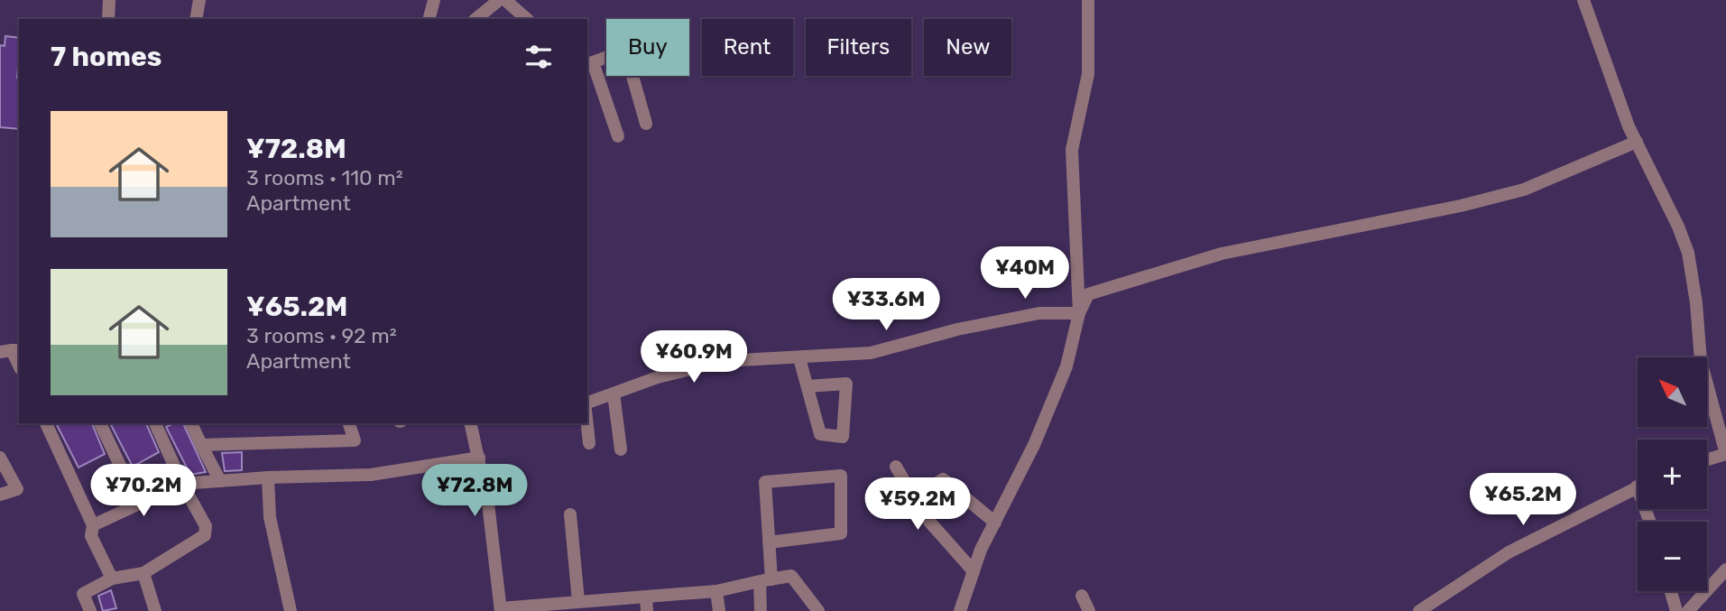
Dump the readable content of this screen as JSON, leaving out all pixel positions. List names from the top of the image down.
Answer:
{
  "north": "top left",
  "page": {
    "chip": [
      "Buy",
      "Rent",
      "Filters",
      "New"
    ],
    "heading": "7 homes",
    "list": [
      {
        "name": "¥72.8M",
        "note": "3 rooms · 110 m² · Apartment"
      },
      {
        "name": "¥65.2M",
        "note": "3 rooms · 92 m² · Apartment"
      }
    ],
    "price": [
      "¥40M",
      "¥33.6M",
      "¥60.9M",
      "¥70.2M",
      "¥72.8M",
      "¥65.2M",
      "¥59.2M"
    ],
    "map_buttons": ["+", "−"]
  }
}
